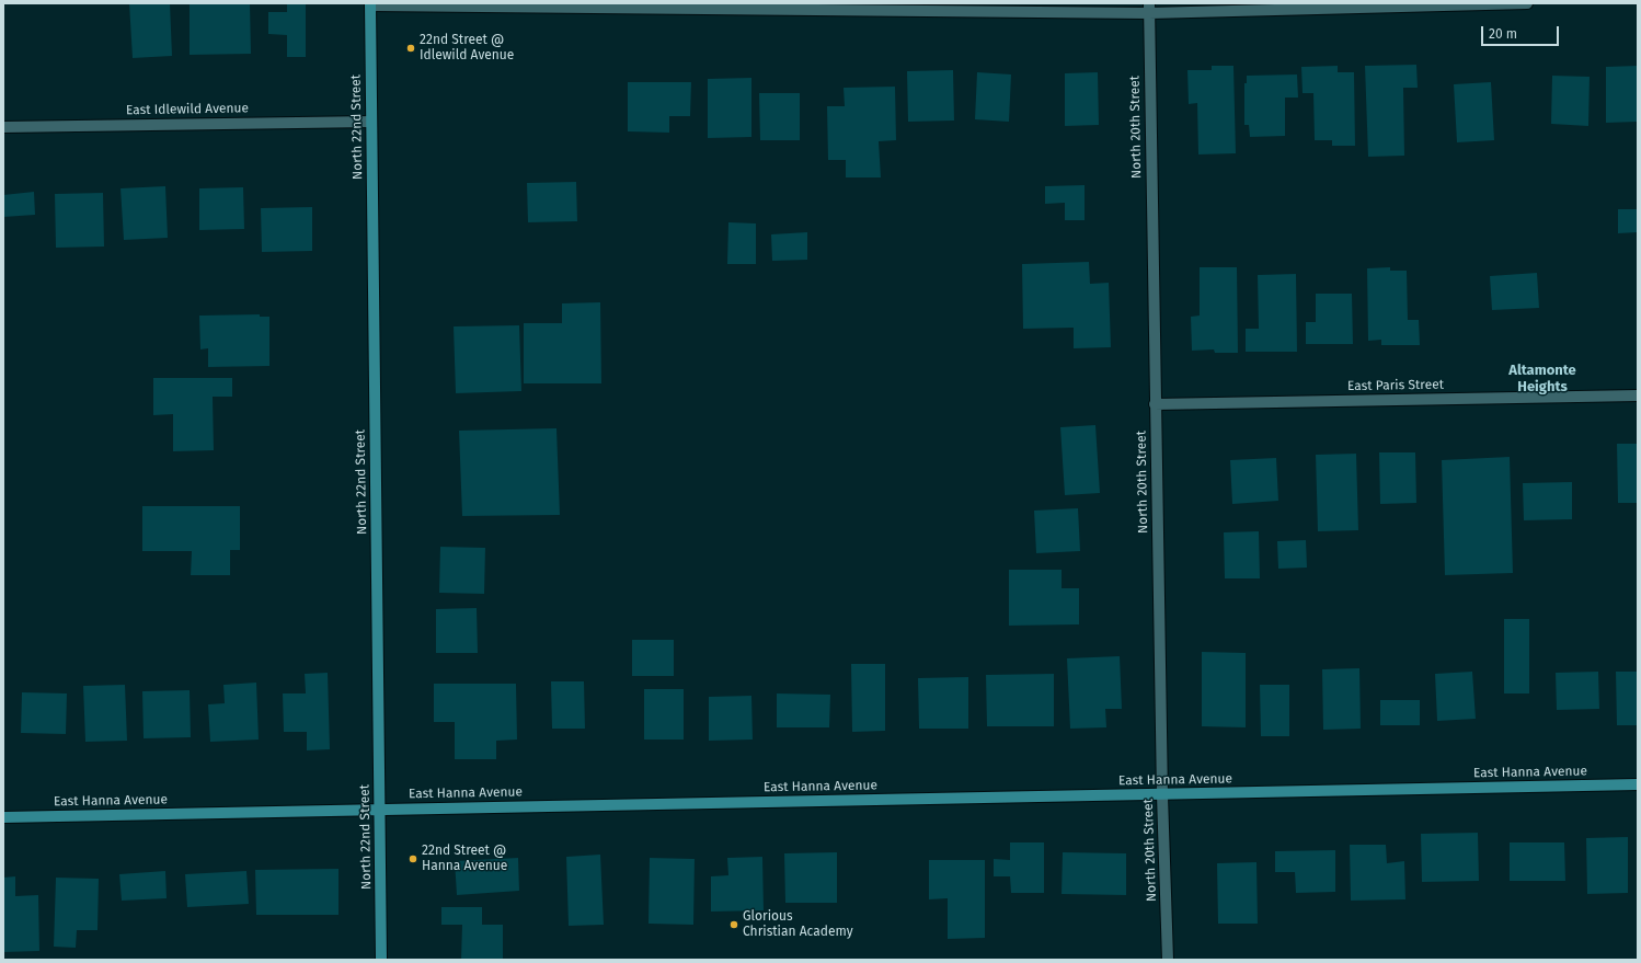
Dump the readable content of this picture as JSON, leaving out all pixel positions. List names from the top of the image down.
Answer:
{
  "streets": {
    "street": [
      "East Idlewild Avenue",
      "North 22nd Street",
      "North 20th Street",
      "East Paris Street",
      "East Hanna Avenue"
    ]
  },
  "crossings": [
    ["East Idlewild Avenue", "North 22nd Street"],
    ["North 22nd Street", "East Hanna Avenue"],
    ["North 20th Street", "East Paris Street"],
    ["North 20th Street", "East Hanna Avenue"]
  ],
  "districts": ["Altamonte Heights"],
  "places": ["22nd Street @ Idlewild Avenue", "22nd Street @ Hanna Avenue", "Glorious Christian Academy"],
  "scale_bar": "20 m"
}
